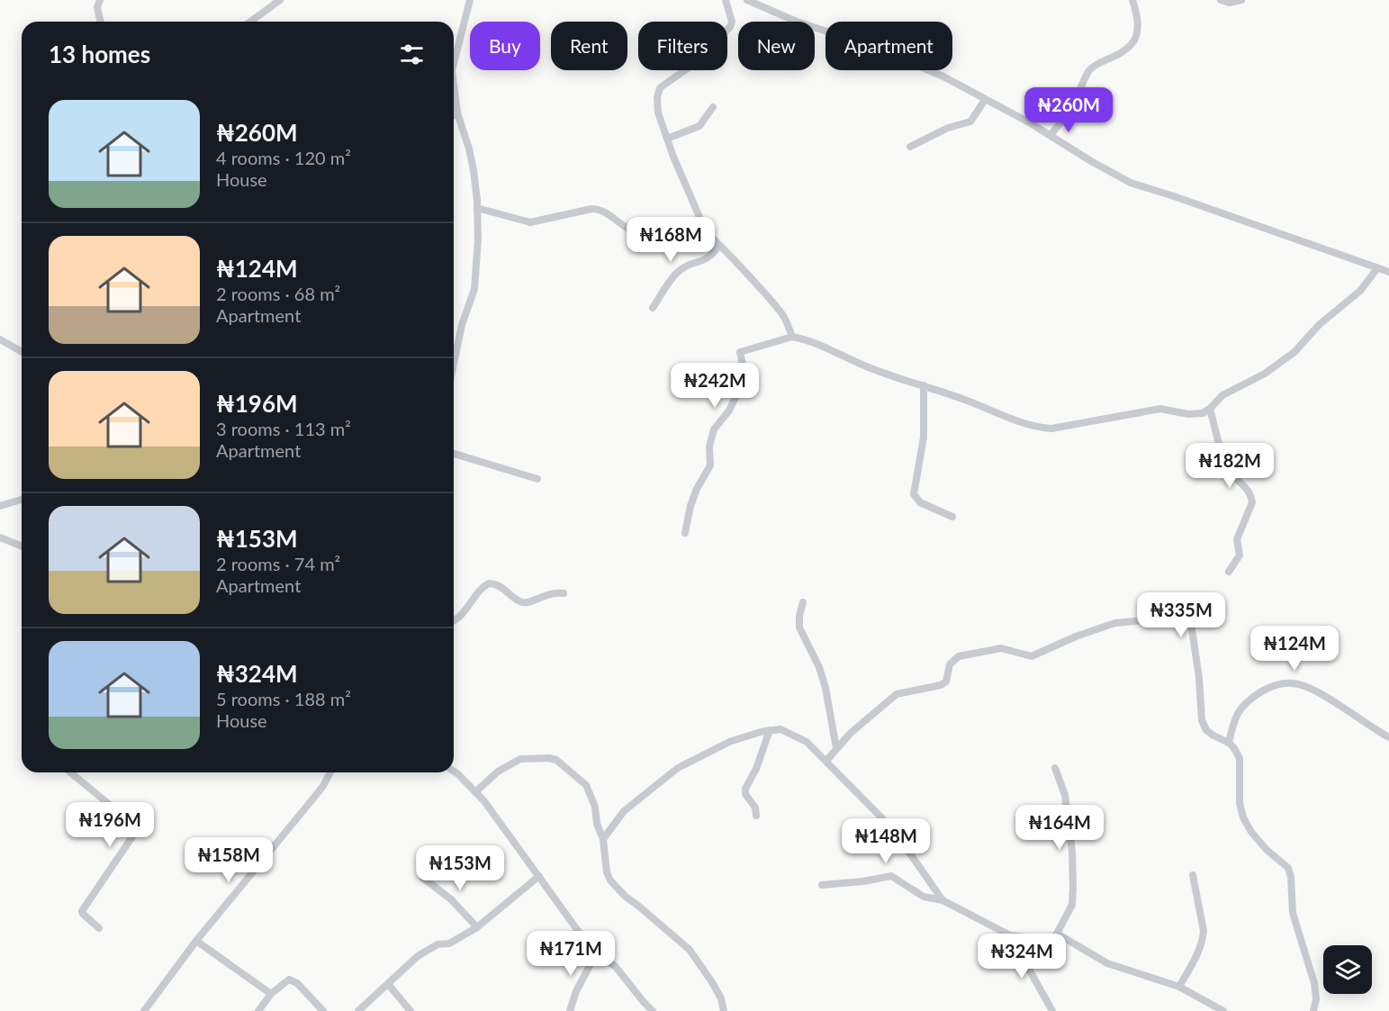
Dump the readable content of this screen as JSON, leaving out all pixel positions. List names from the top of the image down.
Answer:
{
  "page": {
    "chip": [
      "Buy",
      "Rent",
      "Filters",
      "New",
      "Apartment"
    ],
    "heading": "13 homes",
    "list": [
      {
        "name": "₦260M",
        "note": "4 rooms · 120 m² · House"
      },
      {
        "name": "₦124M",
        "note": "2 rooms · 68 m² · Apartment"
      },
      {
        "name": "₦196M",
        "note": "3 rooms · 113 m² · Apartment"
      },
      {
        "name": "₦153M",
        "note": "2 rooms · 74 m² · Apartment"
      },
      {
        "name": "₦324M",
        "note": "5 rooms · 188 m² · House"
      }
    ],
    "price": [
      "₦260M",
      "₦168M",
      "₦242M",
      "₦182M",
      "₦335M",
      "₦124M",
      "₦196M",
      "₦164M",
      "₦148M",
      "₦158M",
      "₦153M",
      "₦171M",
      "₦324M"
    ]
  }
}
